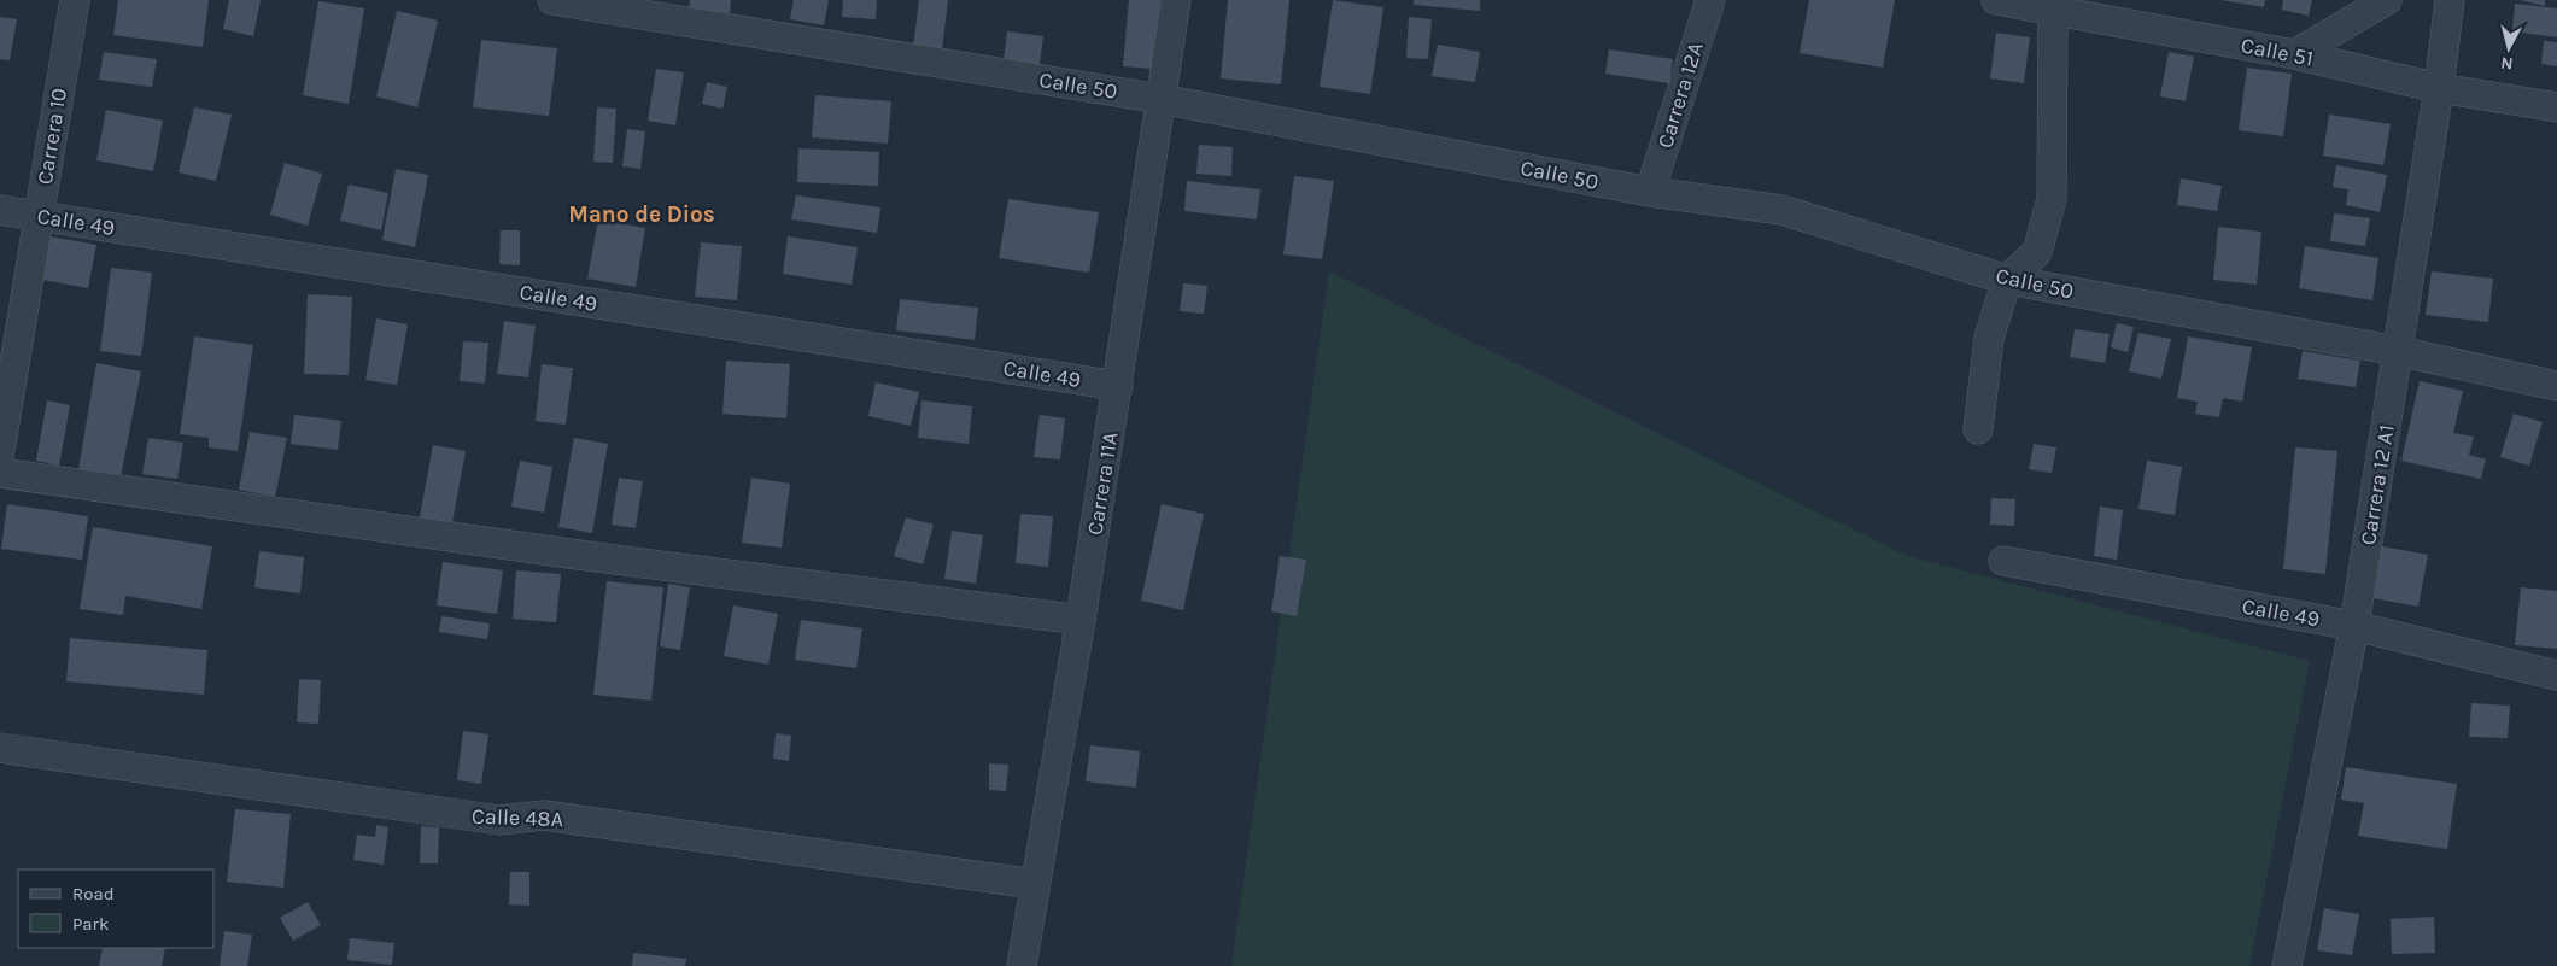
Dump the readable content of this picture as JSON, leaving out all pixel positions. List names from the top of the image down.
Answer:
{
  "streets": {
    "street": [
      "Calle 51",
      "Calle 50",
      "Carrera 12A",
      "Carrera 10",
      "Calle 49",
      "Carrera 11A",
      "Carrera 12 A1",
      "Calle 48A"
    ]
  },
  "crossings": [
    ["Calle 51", "Carrera 12 A1"],
    ["Calle 50", "Carrera 12A"],
    ["Calle 50", "Carrera 11A"],
    ["Calle 50", "Carrera 12 A1"],
    ["Carrera 10", "Calle 49"],
    ["Calle 49", "Carrera 11A"],
    ["Calle 49", "Carrera 12 A1"],
    ["Carrera 11A", "Calle 48A"]
  ],
  "districts": ["Mano de Dios"],
  "legend": ["Road", "Park"],
  "north": "bottom"
}
